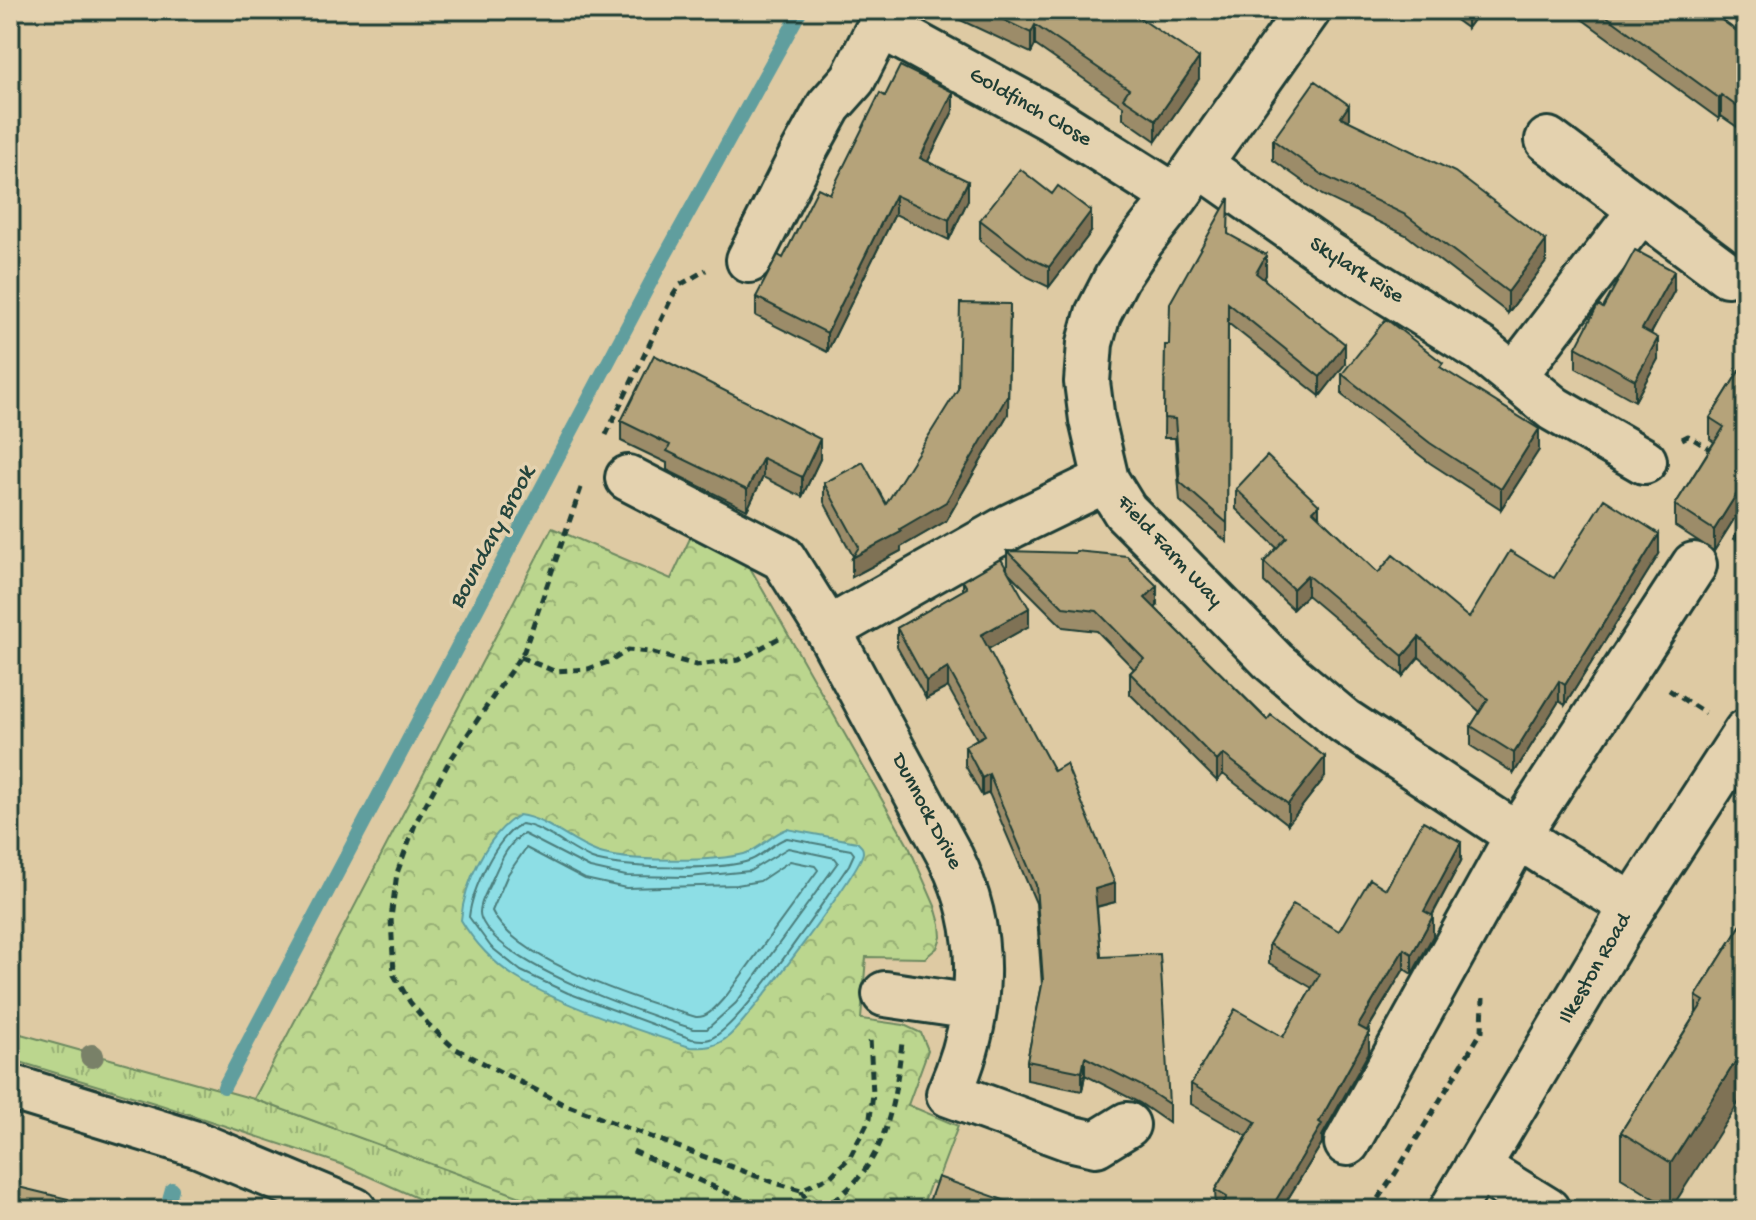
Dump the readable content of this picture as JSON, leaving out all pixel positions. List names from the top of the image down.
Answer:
{
  "streets": {
    "street": [
      "Goldfinch Close",
      "Skylark Rise",
      "Field Farm Way",
      "Dunnock Drive",
      "Ilkeston Road"
    ]
  },
  "crossings": [
    ["Goldfinch Close", "Skylark Rise"],
    ["Goldfinch Close", "Field Farm Way"],
    ["Skylark Rise", "Field Farm Way"],
    ["Field Farm Way", "Ilkeston Road"]
  ],
  "water": ["Boundary Brook"]
}
